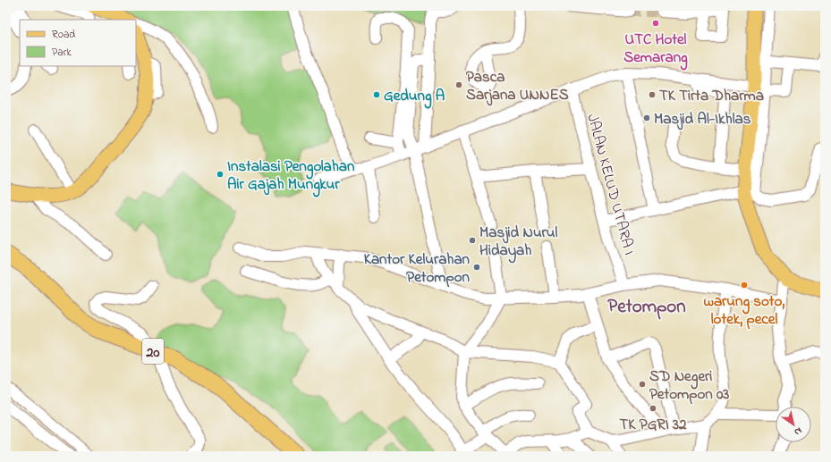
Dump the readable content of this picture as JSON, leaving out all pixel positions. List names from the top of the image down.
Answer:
{
  "streets": {
    "highway": ["20"],
    "street": ["JALAN KELUD UTARA I"]
  },
  "districts": ["Petompon"],
  "places": [
    "UTC Hotel Semarang",
    "Pasca Sarjana UNNES",
    "Gedung A",
    "TK Tirta Dharma",
    "Masjid Al-Ikhlas",
    "Instalasi Pengolahan Air Gajah Mungkur",
    "Masjid Nurul Hidayah",
    "Kantor Kelurahan Petompon",
    "warung soto, lotek, pecel",
    "SD Negeri Petompon 03",
    "TK PGRI 32"
  ],
  "legend": ["Road", "Park"],
  "north": "bottom right"
}
